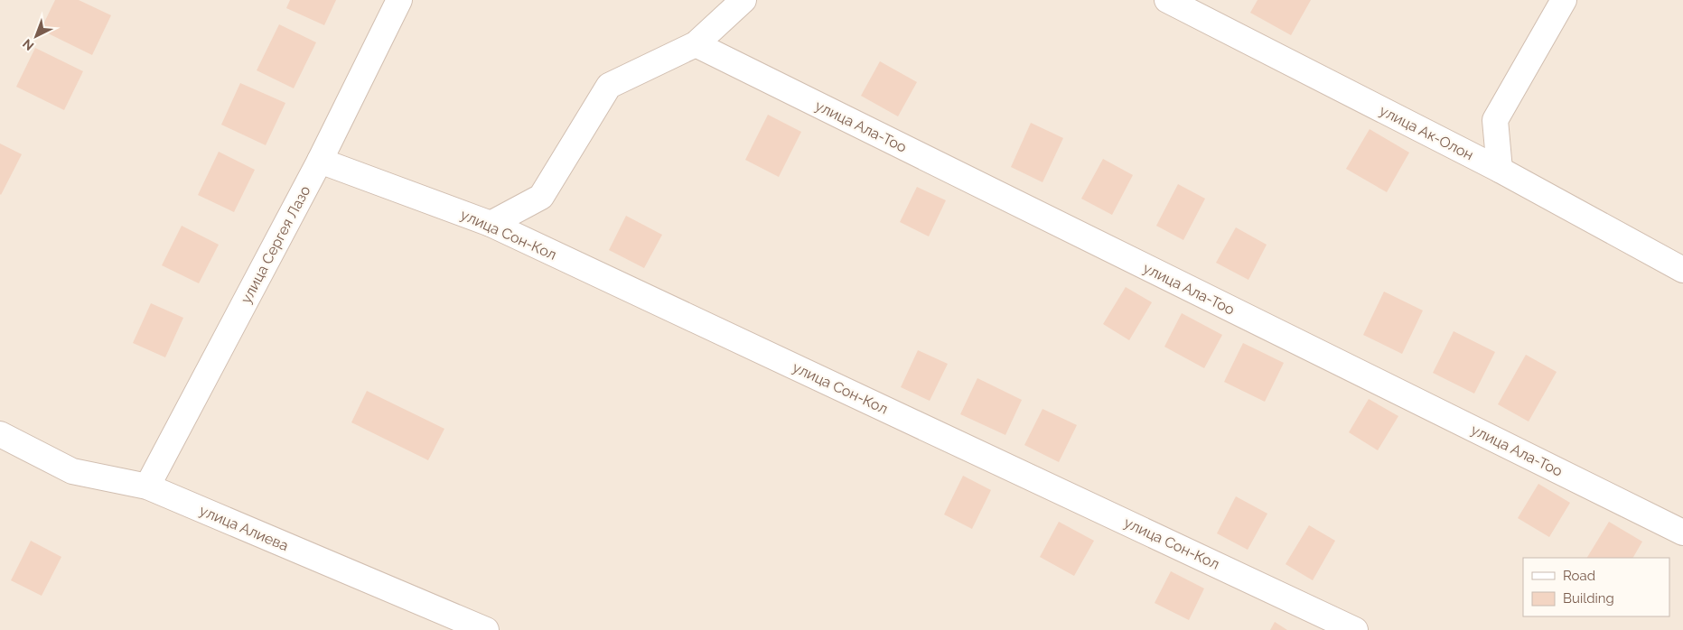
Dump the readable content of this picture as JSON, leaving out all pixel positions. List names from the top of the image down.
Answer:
{
  "streets": {
    "street": [
      "улица Ала-Тоо",
      "улица Ак-Олон",
      "улица Сон-Кол",
      "улица Сергея Лазо",
      "улица Алиева"
    ]
  },
  "crossings": [
    ["улица Сон-Кол", "улица Сергея Лазо"],
    ["улица Сергея Лазо", "улица Алиева"]
  ],
  "legend": ["Road", "Building"],
  "north": "bottom left"
}
